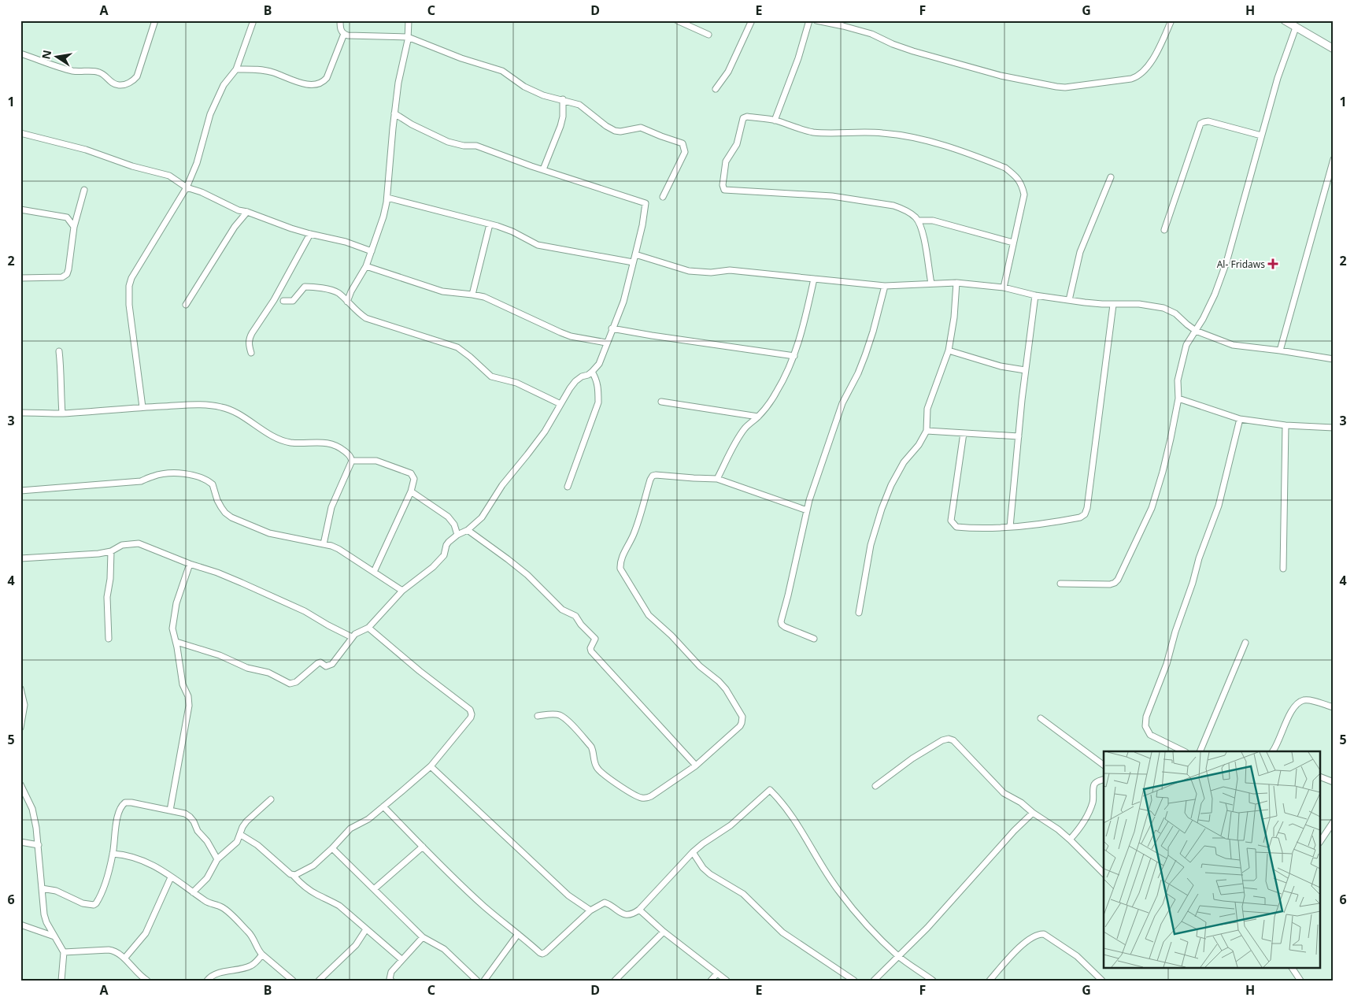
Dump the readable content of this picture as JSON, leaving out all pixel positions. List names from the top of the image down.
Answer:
{
  "places": {
    "health": ["Al- Fridaws"]
  },
  "north": "left",
  "grid": {
    "columns": [
      "A",
      "B",
      "C",
      "D",
      "E",
      "F",
      "G",
      "H"
    ],
    "rows": [
      "1",
      "2",
      "3",
      "4",
      "5",
      "6"
    ]
  }
}
